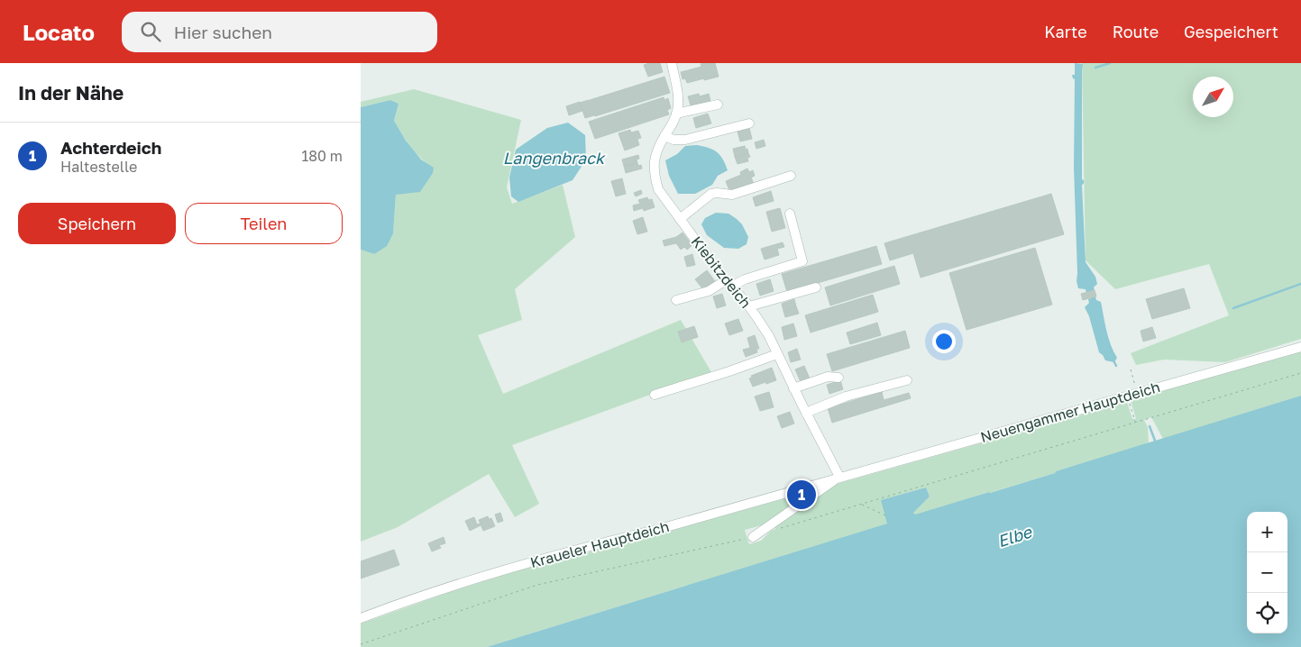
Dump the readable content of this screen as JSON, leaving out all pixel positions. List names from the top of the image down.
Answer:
{
  "streets": {
    "street": ["Kiebitzdeich", "Neuengammer Hauptdeich", "Kraueler Hauptdeich"]
  },
  "crossings": [
    ["Kiebitzdeich", "Neuengammer Hauptdeich"],
    ["Kiebitzdeich", "Kraueler Hauptdeich"],
    ["Neuengammer Hauptdeich", "Kraueler Hauptdeich"]
  ],
  "water": ["Langenbrack", "Elbe"],
  "north": "top right",
  "page": {
    "header": "Locato",
    "search": "Hier suchen",
    "nav": ["Karte", "Route", "Gespeichert"],
    "heading": "In der Nähe",
    "list": [
      {
        "mark": "1",
        "name": "Achterdeich",
        "note": "Haltestelle",
        "value": "180 m"
      }
    ],
    "buttons": ["Speichern", "Teilen"],
    "pins": "1",
    "map_buttons": ["+", "−"]
  }
}
